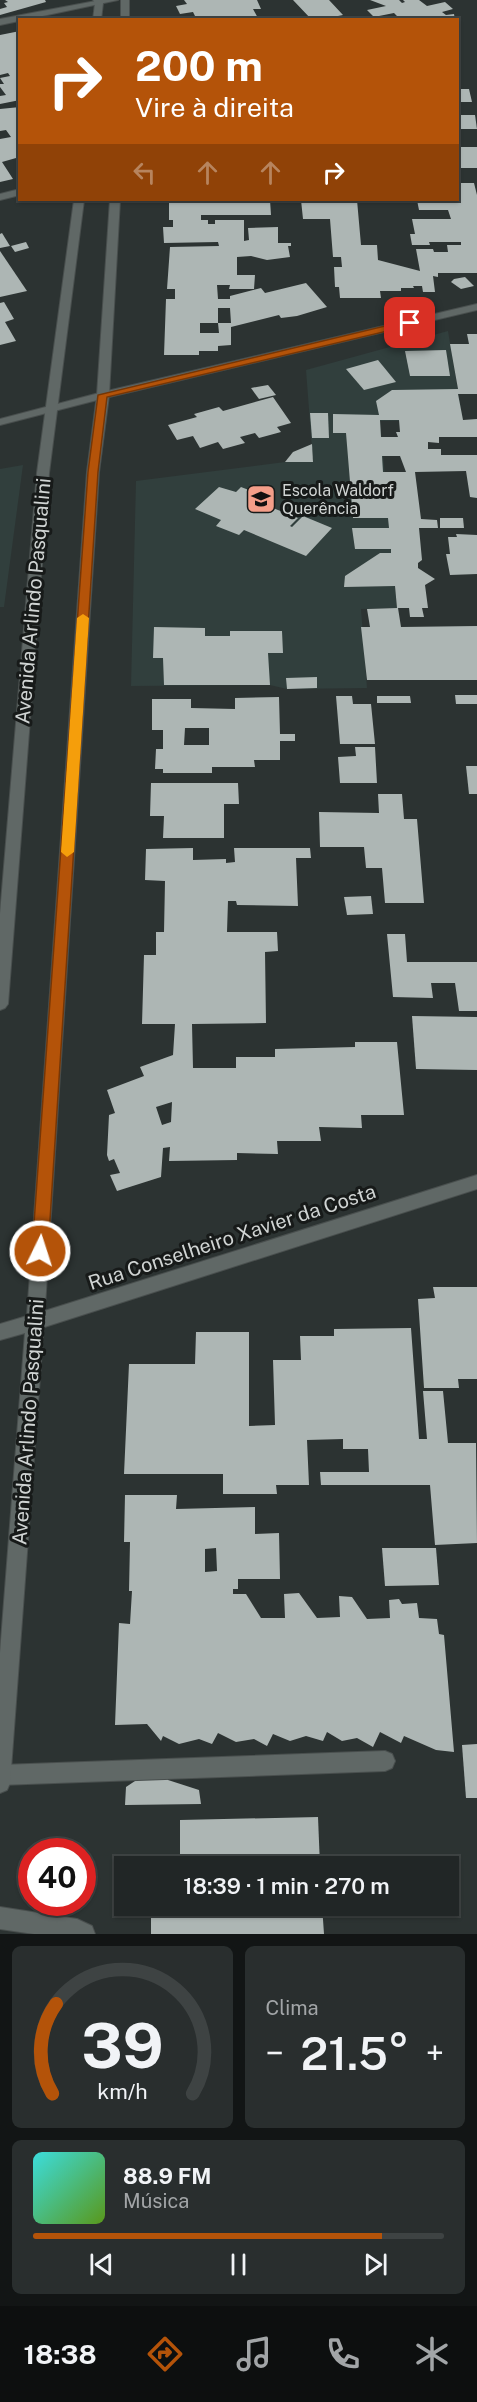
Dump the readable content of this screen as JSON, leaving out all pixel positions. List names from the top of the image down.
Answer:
{
  "streets": {
    "street": ["Avenida Arlindo Pasqualini", "Rua Conselheiro Xavier da Costa"]
  },
  "crossings": [
    ["Avenida Arlindo Pasqualini", "Rua Conselheiro Xavier da Costa"]
  ],
  "places": {
    "school or university": ["Escola Waldorf Querência"]
  },
  "page": {
    "turn": ["200 m", "Vire à direita"],
    "limit": "40",
    "trip": "18:39 · 1 min · 270 m",
    "tile": "Clima",
    "heat": ["−", "21.5°", "+"],
    "song": ["88.9 FM", "Música"],
    "tabs": "18:38",
    "gauge": ["39", "km/h"]
  }
}
